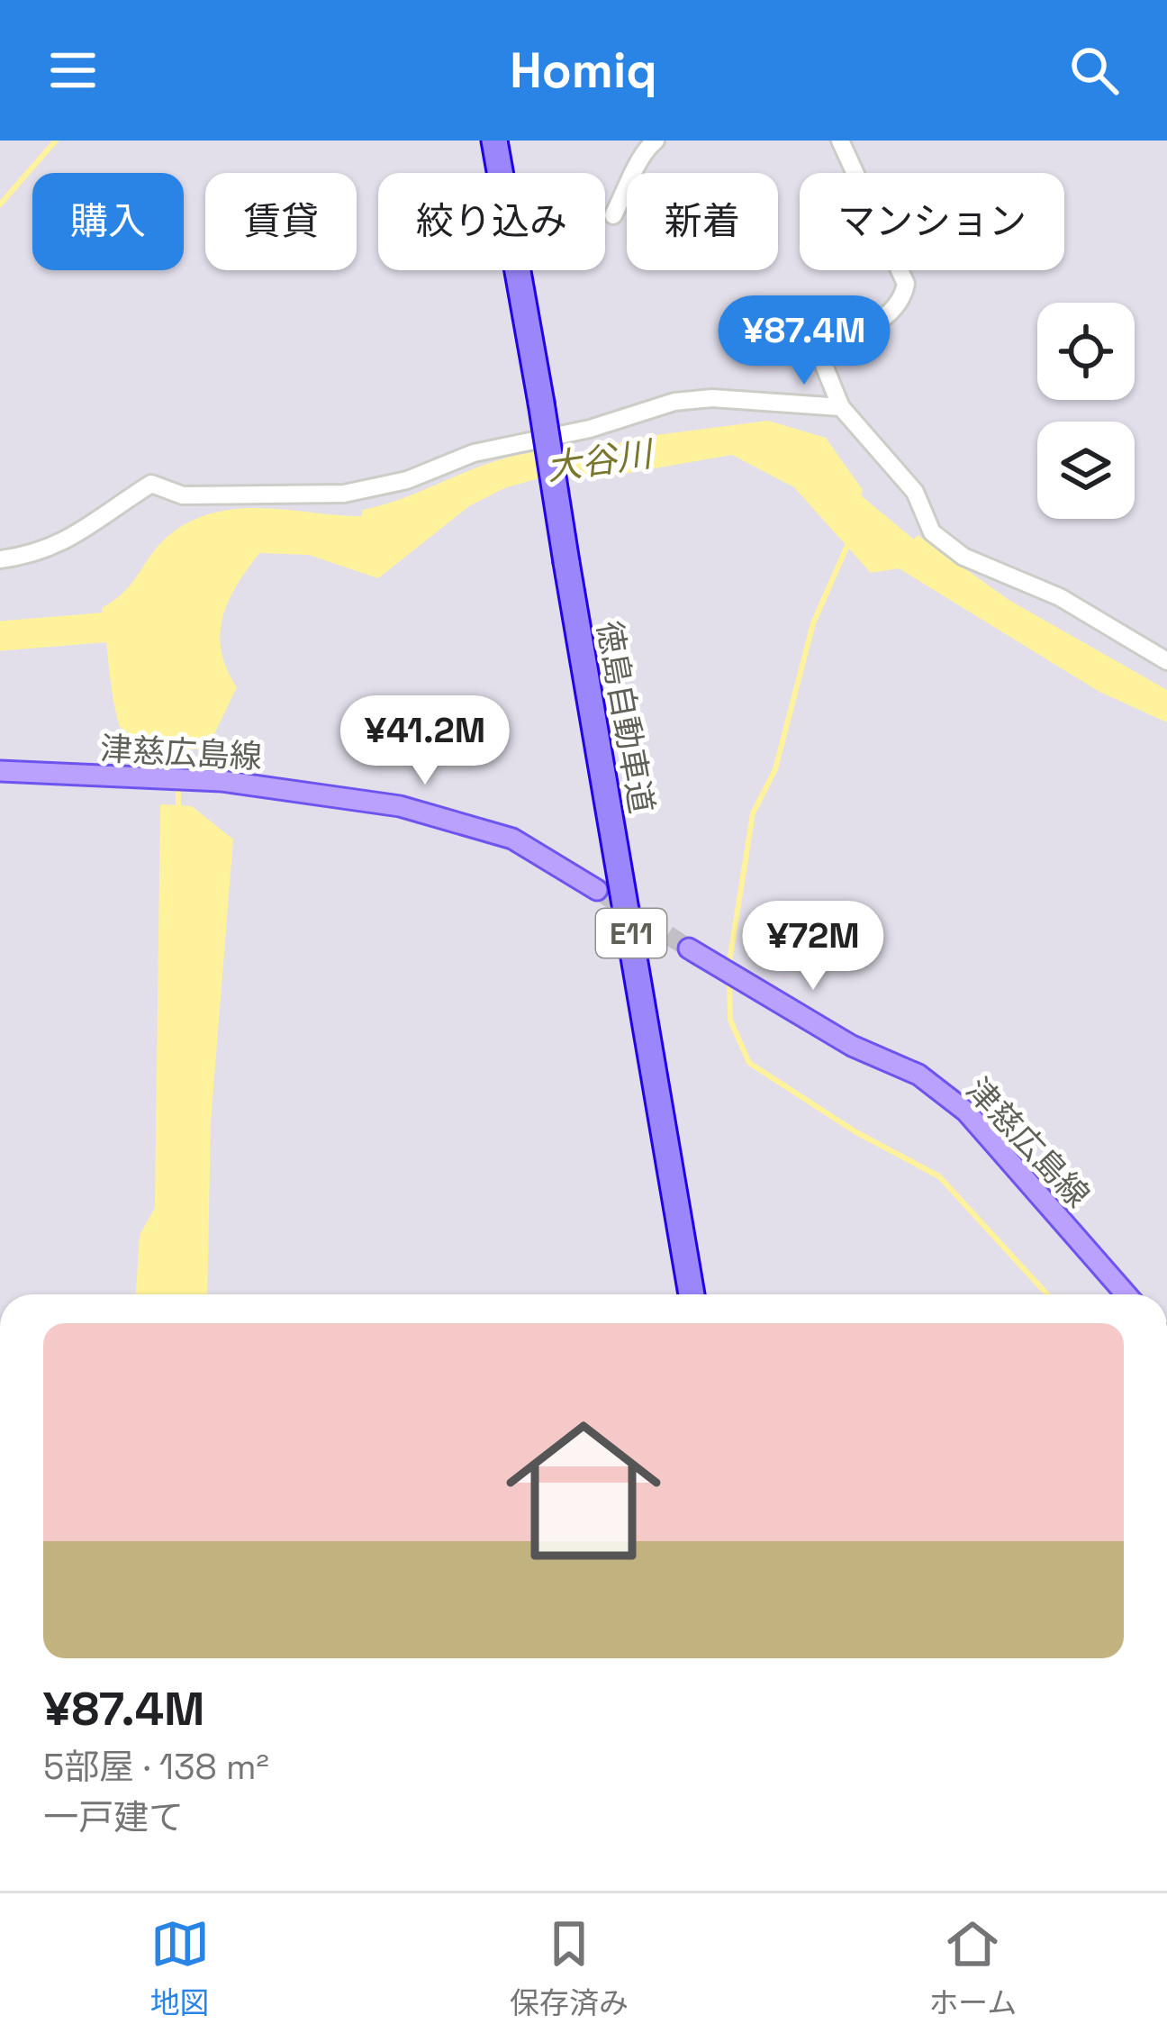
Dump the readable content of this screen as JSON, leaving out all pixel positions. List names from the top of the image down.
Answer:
{
  "streets": {
    "highway": ["徳島自動車道", "E11"],
    "main road": ["津慈広島線"]
  },
  "water": ["大谷川"],
  "page": {
    "header": "Homiq",
    "chip": [
      "購入",
      "賃貸",
      "絞り込み",
      "新着",
      "マンション"
    ],
    "price": ["¥87.4M", "¥41.2M", "¥72M"],
    "list": [
      {
        "name": "¥87.4M",
        "note": "5部屋 · 138 m² · 一戸建て"
      }
    ],
    "tabs": ["地図", "保存済み", "ホーム"]
  }
}
